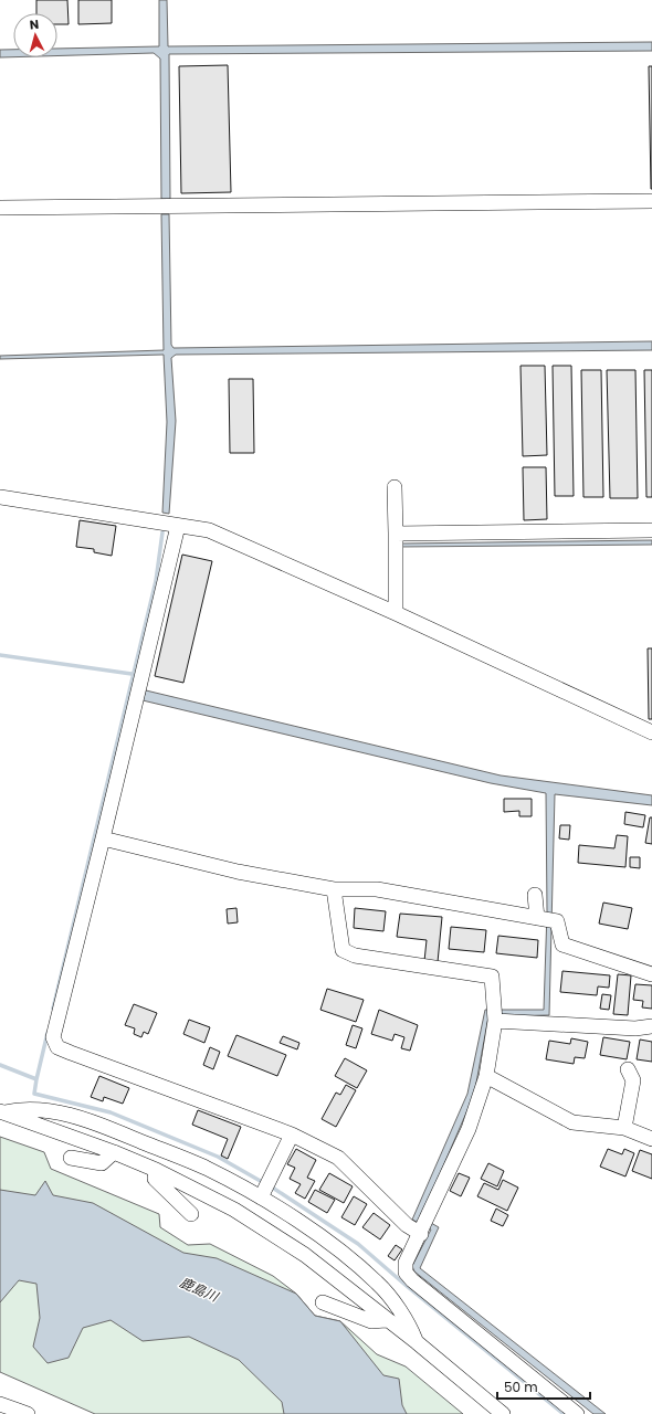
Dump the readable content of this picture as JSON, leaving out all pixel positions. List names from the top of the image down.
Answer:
{
  "water": ["鹿島川"],
  "scale_bar": "50 m",
  "north": "top"
}
